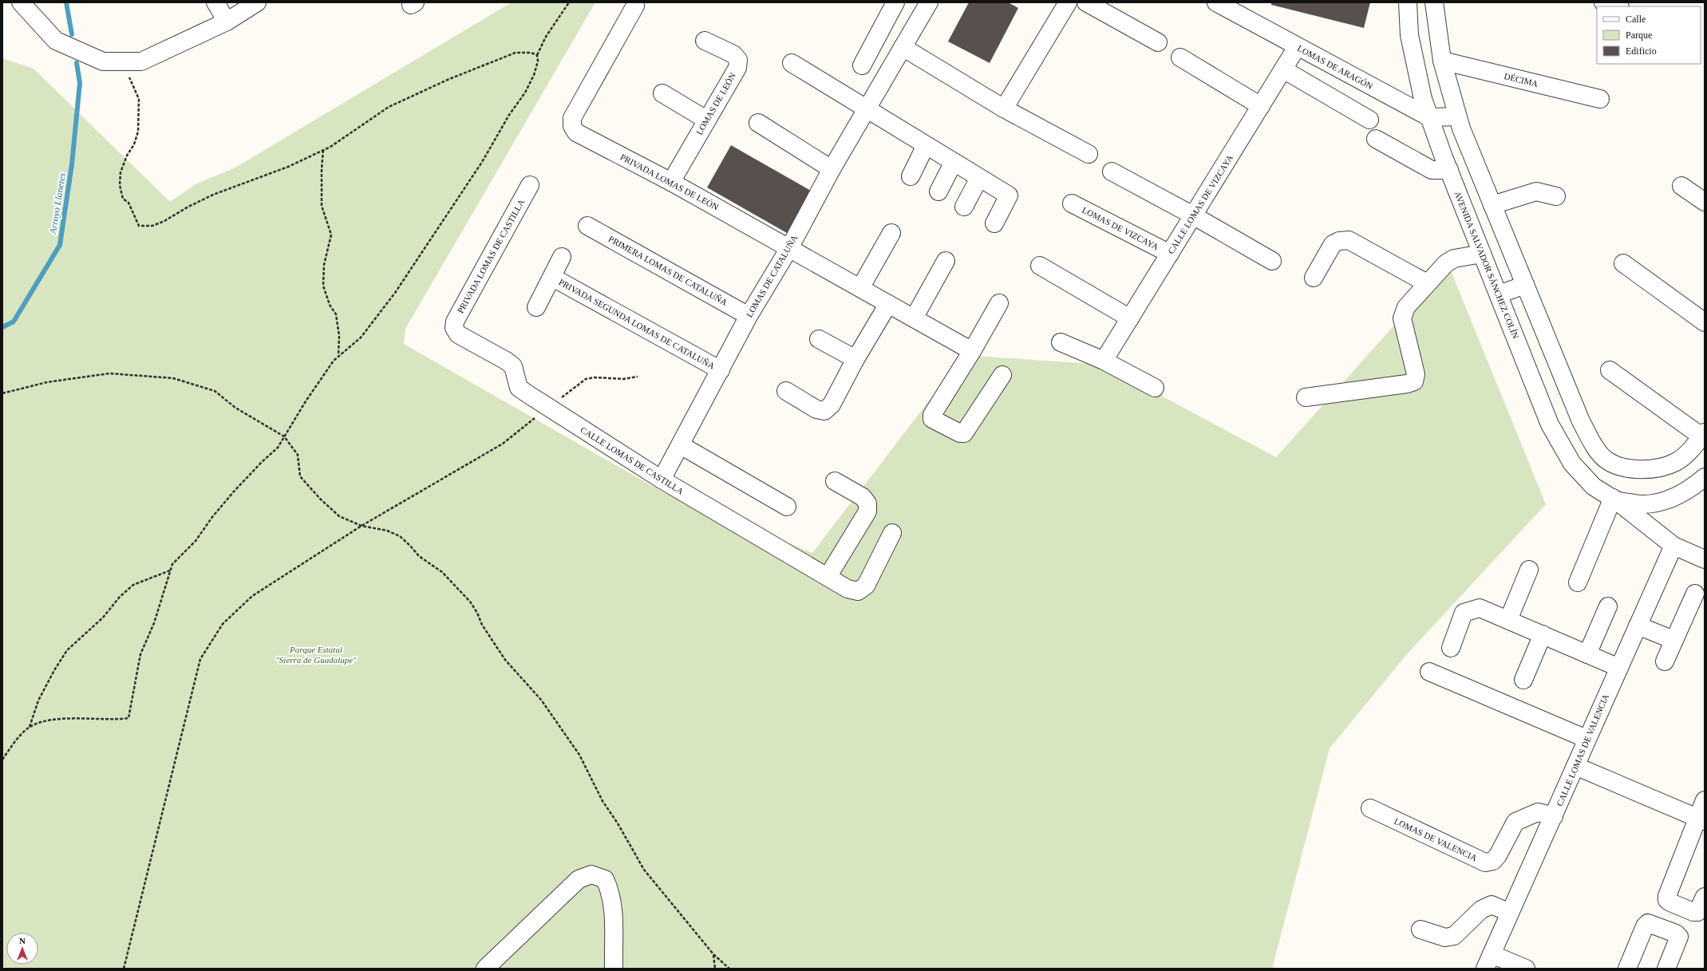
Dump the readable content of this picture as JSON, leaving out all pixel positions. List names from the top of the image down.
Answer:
{
  "streets": {
    "street": [
      "LOMAS DE ARAGÓN",
      "DÉCIMA",
      "LOMAS DE LEÓN",
      "PRIVADA LOMAS DE LEÓN",
      "CALLE LOMAS DE VIZCAYA",
      "LOMAS DE VIZCAYA",
      "PRIVADA LOMAS DE CASTILLA",
      "AVENIDA SALVADOR SÁNCHEZ COLÍN",
      "PRIMERA LOMAS DE CATALUÑA",
      "LOMAS DE CATALUÑA",
      "PRIVADA SEGUNDA LOMAS DE CATALUÑA",
      "CALLE LOMAS DE CASTILLA",
      "CALLE LOMAS DE VALENCIA",
      "LOMAS DE VALENCIA"
    ]
  },
  "crossings": [
    ["LOMAS DE ARAGÓN", "CALLE LOMAS DE VIZCAYA"],
    ["LOMAS DE ARAGÓN", "AVENIDA SALVADOR SÁNCHEZ COLÍN"],
    ["LOMAS DE LEÓN", "PRIVADA LOMAS DE LEÓN"],
    ["PRIVADA LOMAS DE LEÓN", "LOMAS DE CATALUÑA"],
    ["CALLE LOMAS DE VIZCAYA", "LOMAS DE VIZCAYA"],
    ["PRIVADA LOMAS DE CASTILLA", "CALLE LOMAS DE CASTILLA"],
    ["AVENIDA SALVADOR SÁNCHEZ COLÍN", "CALLE LOMAS DE VALENCIA"],
    ["PRIMERA LOMAS DE CATALUÑA", "LOMAS DE CATALUÑA"],
    ["LOMAS DE CATALUÑA", "PRIVADA SEGUNDA LOMAS DE CATALUÑA"],
    ["LOMAS DE CATALUÑA", "CALLE LOMAS DE CASTILLA"],
    ["CALLE LOMAS DE VALENCIA", "LOMAS DE VALENCIA"]
  ],
  "water": ["Arroyo Llanetes"],
  "parks": ["Parque Estatal \"Sierra de Guadalupe\""],
  "legend": ["Calle", "Parque", "Edificio"],
  "north": "top"
}
